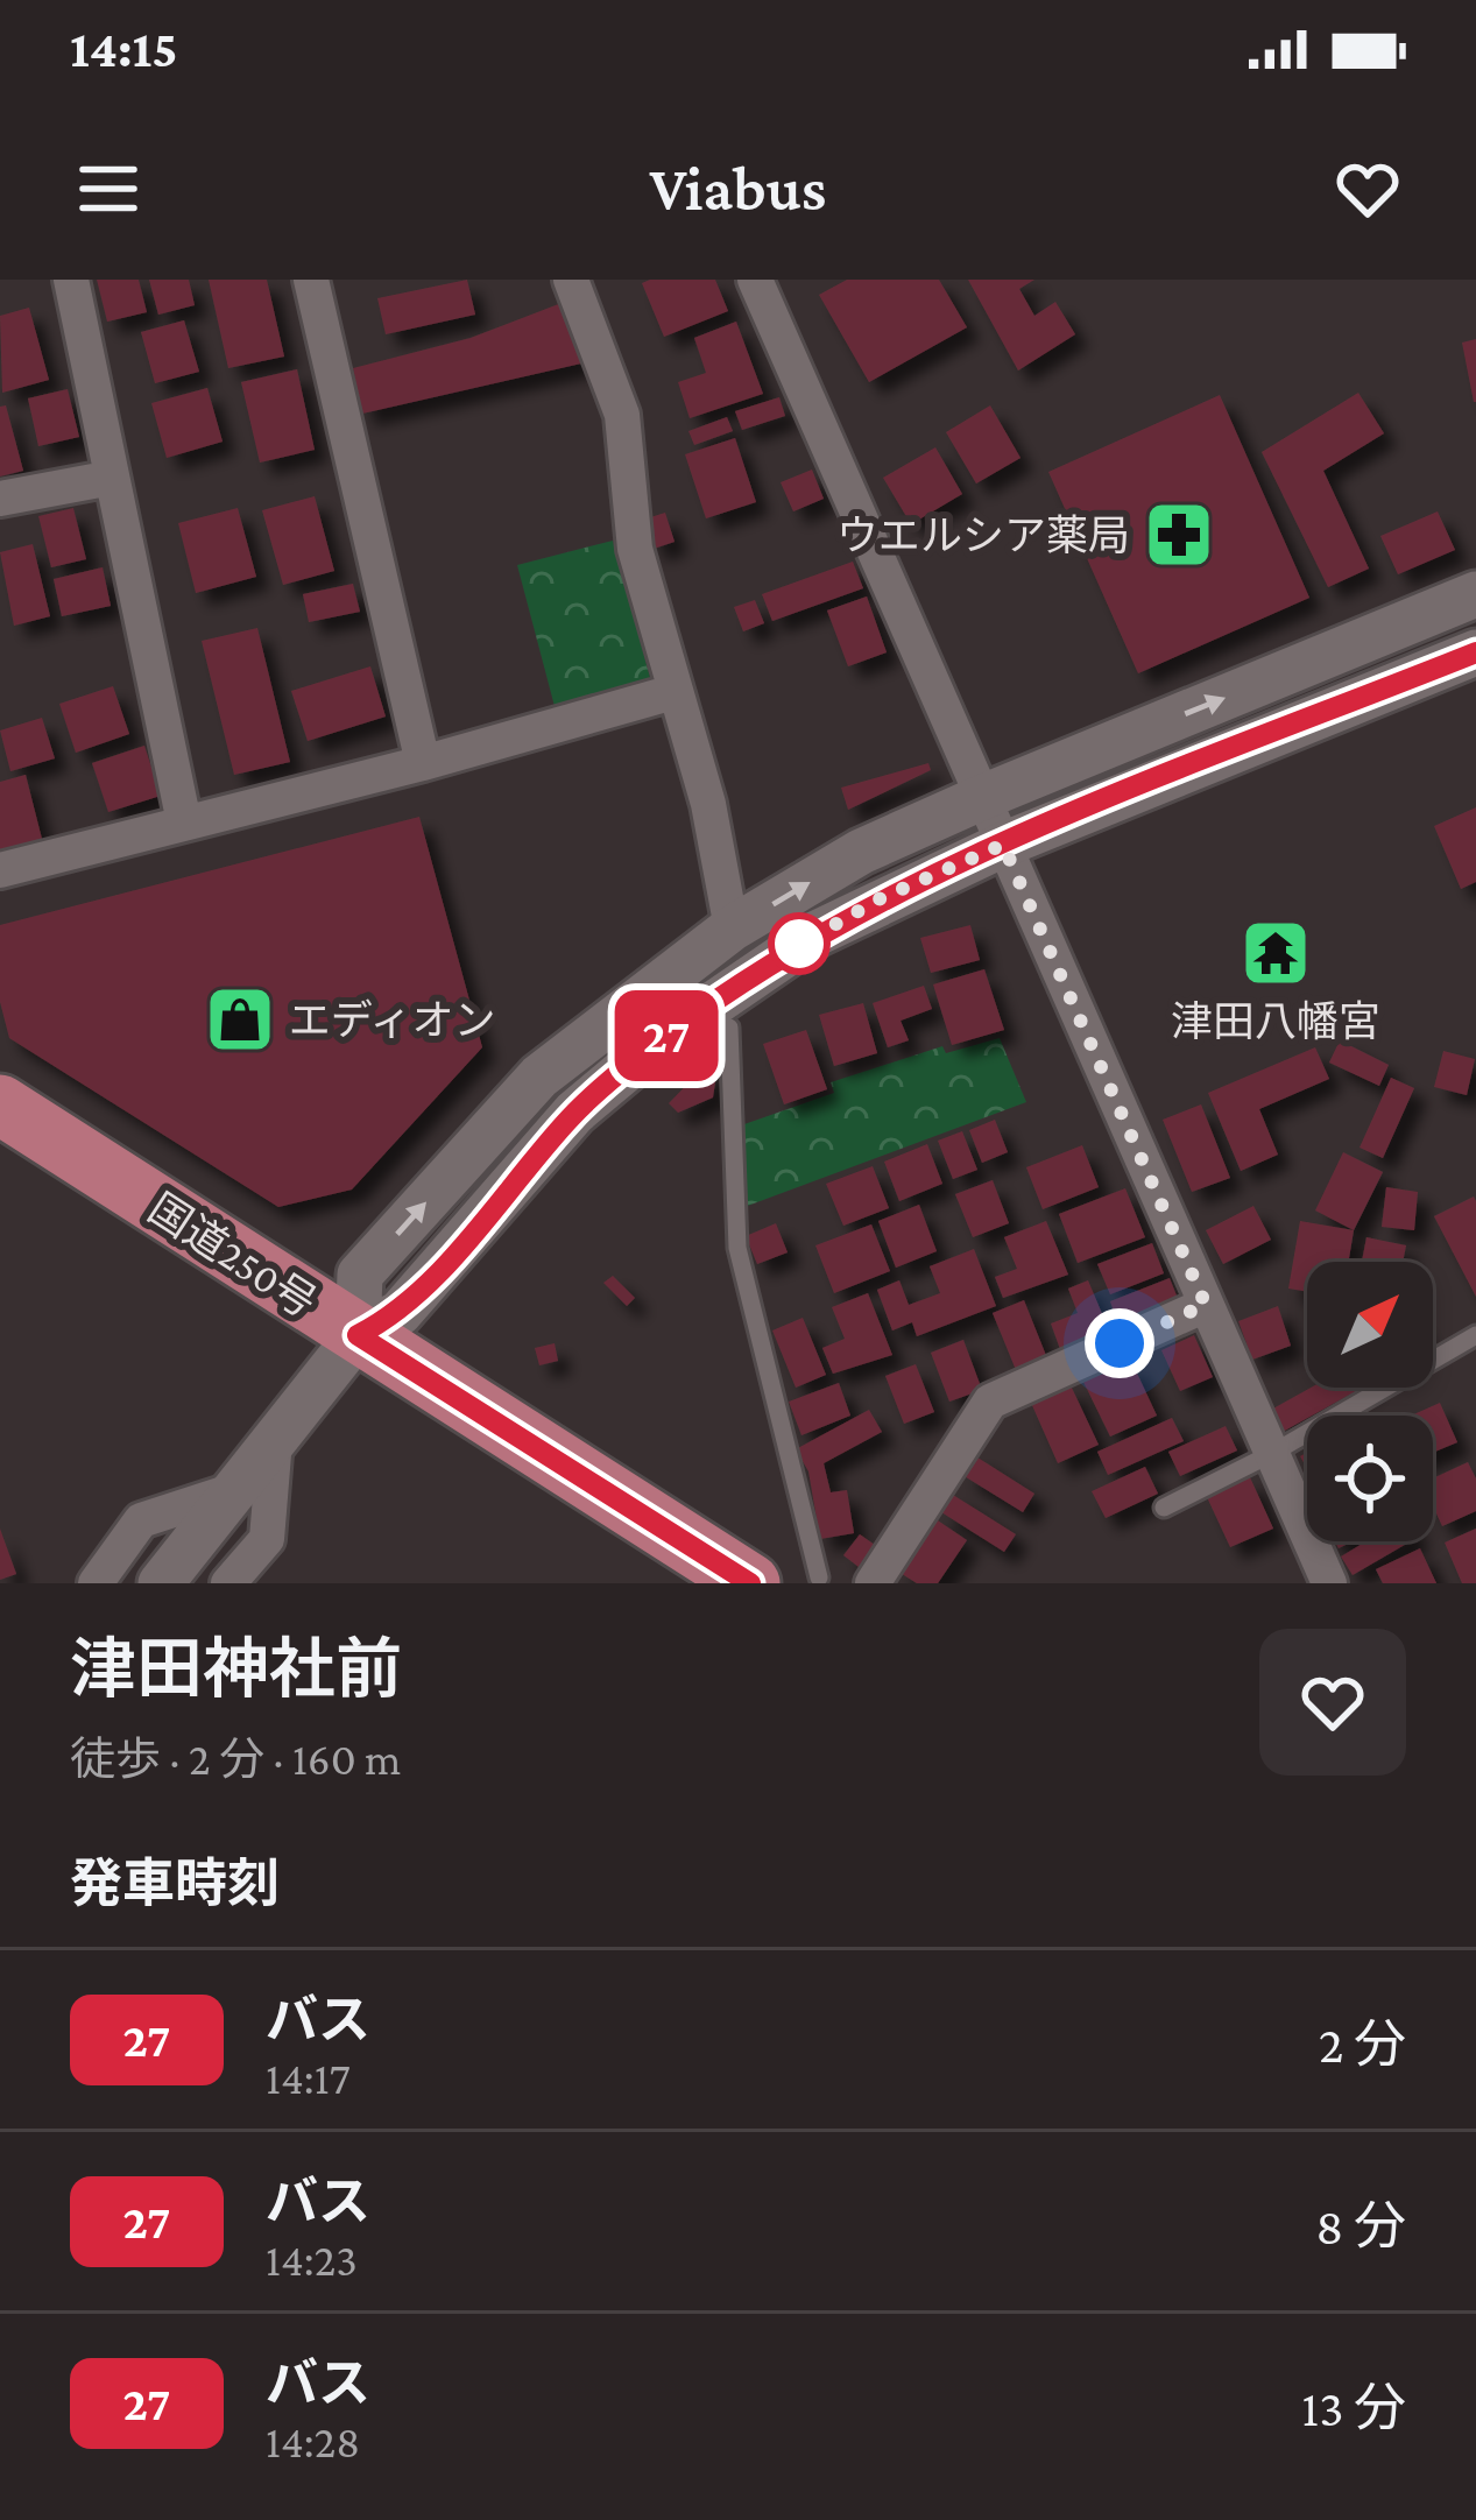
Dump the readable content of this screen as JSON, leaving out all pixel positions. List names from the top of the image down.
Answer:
{
  "streets": {
    "highway": ["国道250号"]
  },
  "places": {
    "pharmacy": ["ウエルシア薬局"],
    "temple": ["津田八幡宮"],
    "shop": ["エディオン"]
  },
  "lines": ["bus line 27"],
  "north": "top right",
  "page": {
    "status": "14:15",
    "header": "Viabus",
    "on_map": "27",
    "heading": [
      ["津田神社前", "徒歩 · 2 分 · 160 m"],
      "発車時刻"
    ],
    "list": [
      {
        "mark": "27",
        "name": "バス",
        "note": "14:17",
        "value": "2 分"
      },
      {
        "mark": "27",
        "name": "バス",
        "note": "14:23",
        "value": "8 分"
      },
      {
        "mark": "27",
        "name": "バス",
        "note": "14:28",
        "value": "13 分"
      }
    ]
  }
}
